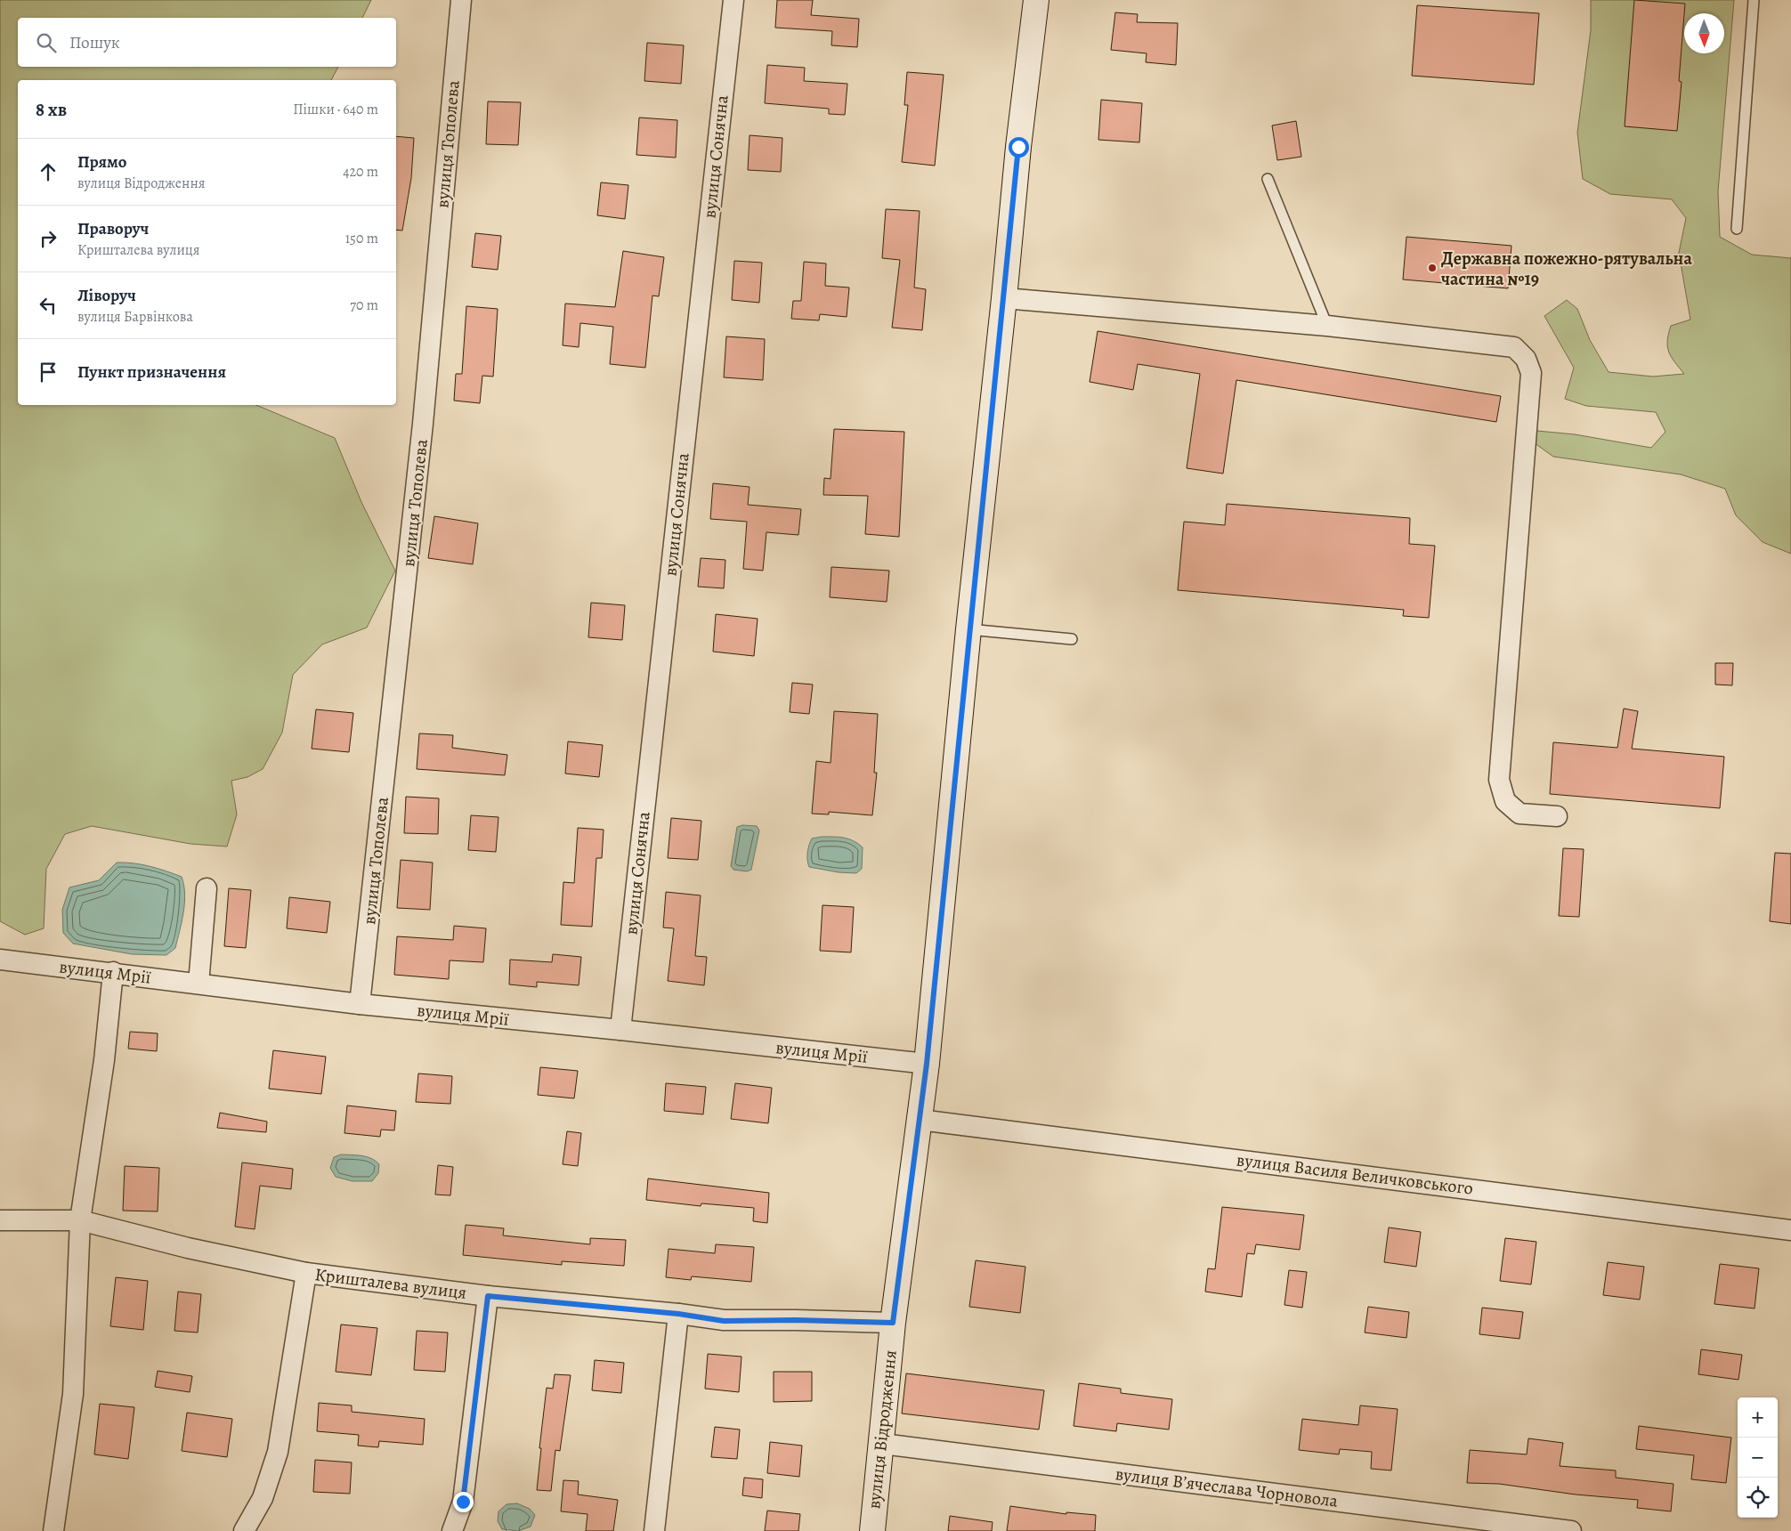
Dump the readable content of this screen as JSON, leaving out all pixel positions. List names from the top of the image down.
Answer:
{
  "streets": {
    "street": [
      "вулиця Тополева",
      "вулиця Сонячна",
      "вулиця Мрії",
      "вулиця Василя Величковського",
      "Кришталева вулиця",
      "вулиця Відродження",
      "вулиця Вʼячеслава Чорновола"
    ]
  },
  "crossings": [
    ["вулиця Тополева", "вулиця Мрії"],
    ["вулиця Сонячна", "вулиця Мрії"],
    ["вулиця Мрії", "вулиця Відродження"],
    ["вулиця Василя Величковського", "вулиця Відродження"],
    ["Кришталева вулиця", "вулиця Відродження"],
    ["вулиця Відродження", "вулиця Вʼячеслава Чорновола"]
  ],
  "places": ["Державна пожежно-рятувальна частина №19"],
  "north": "bottom",
  "page": {
    "search": "Пошук",
    "heading": ["8 хв", "Пішки · 640 m"],
    "list": [
      ["Прямо", "вулиця Відродження", "420 m"],
      ["Праворуч", "Кришталева вулиця", "150 m"],
      ["Ліворуч", "вулиця Барвінкова", "70 m"],
      "Пункт призначення"
    ],
    "map_buttons": ["+", "−"]
  }
}
